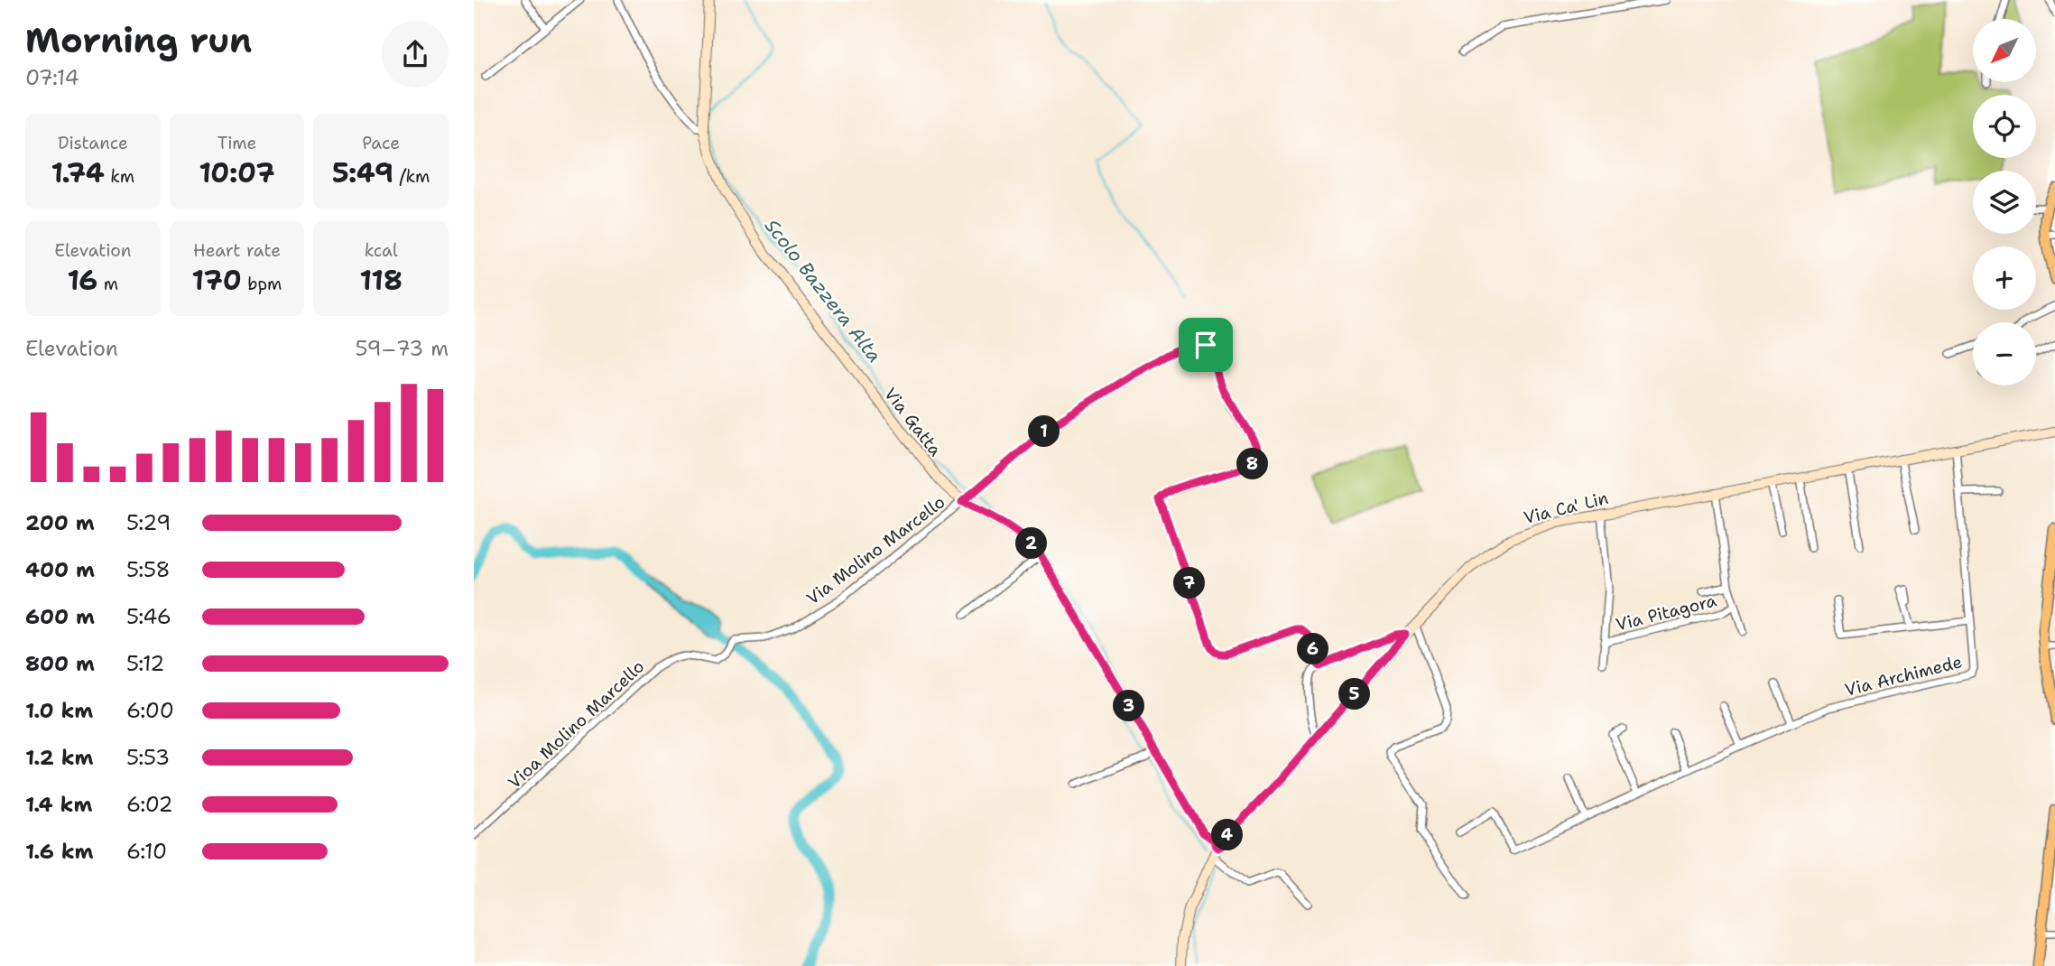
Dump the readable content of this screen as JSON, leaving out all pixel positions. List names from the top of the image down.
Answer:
{
  "streets": {
    "street": [
      "Via Gatta",
      "Via Ca' Lin",
      "Via Molino Marcello",
      "Via Pitagora",
      "Via Archimede",
      "Vioa Molino Marcello"
    ]
  },
  "crossings": [
    ["Via Gatta", "Via Ca' Lin"],
    ["Via Gatta", "Via Molino Marcello"],
    ["Via Ca' Lin", "Via Molino Marcello"],
    ["Via Ca' Lin", "Via Pitagora"],
    ["Via Ca' Lin", "Via Archimede"],
    ["Via Molino Marcello", "Vioa Molino Marcello"]
  ],
  "water": ["Scolo Bazzera Alta"],
  "north": "bottom left",
  "page": {
    "heading": ["Morning run", "07:14"],
    "map_buttons": ["+", "−"],
    "stats": [
      ["Distance", "1.74 km"],
      ["Time", "10:07"],
      ["Pace", "5:49 /km"],
      ["Elevation", "16 m"],
      ["Heart rate", "170 bpm"],
      ["kcal", "118"]
    ],
    "chart": ["Elevation", "59–73 m"],
    "pins": [
      "1",
      "8",
      "2",
      "7",
      "6",
      "5",
      "3",
      "4"
    ],
    "list": [
      {
        "name": "200 m",
        "note": "5:29"
      },
      {
        "name": "400 m",
        "note": "5:58"
      },
      {
        "name": "600 m",
        "note": "5:46"
      },
      {
        "name": "800 m",
        "note": "5:12"
      },
      {
        "name": "1.0 km",
        "note": "6:00"
      },
      {
        "name": "1.2 km",
        "note": "5:53"
      },
      {
        "name": "1.4 km",
        "note": "6:02"
      },
      {
        "name": "1.6 km",
        "note": "6:10"
      }
    ]
  }
}
